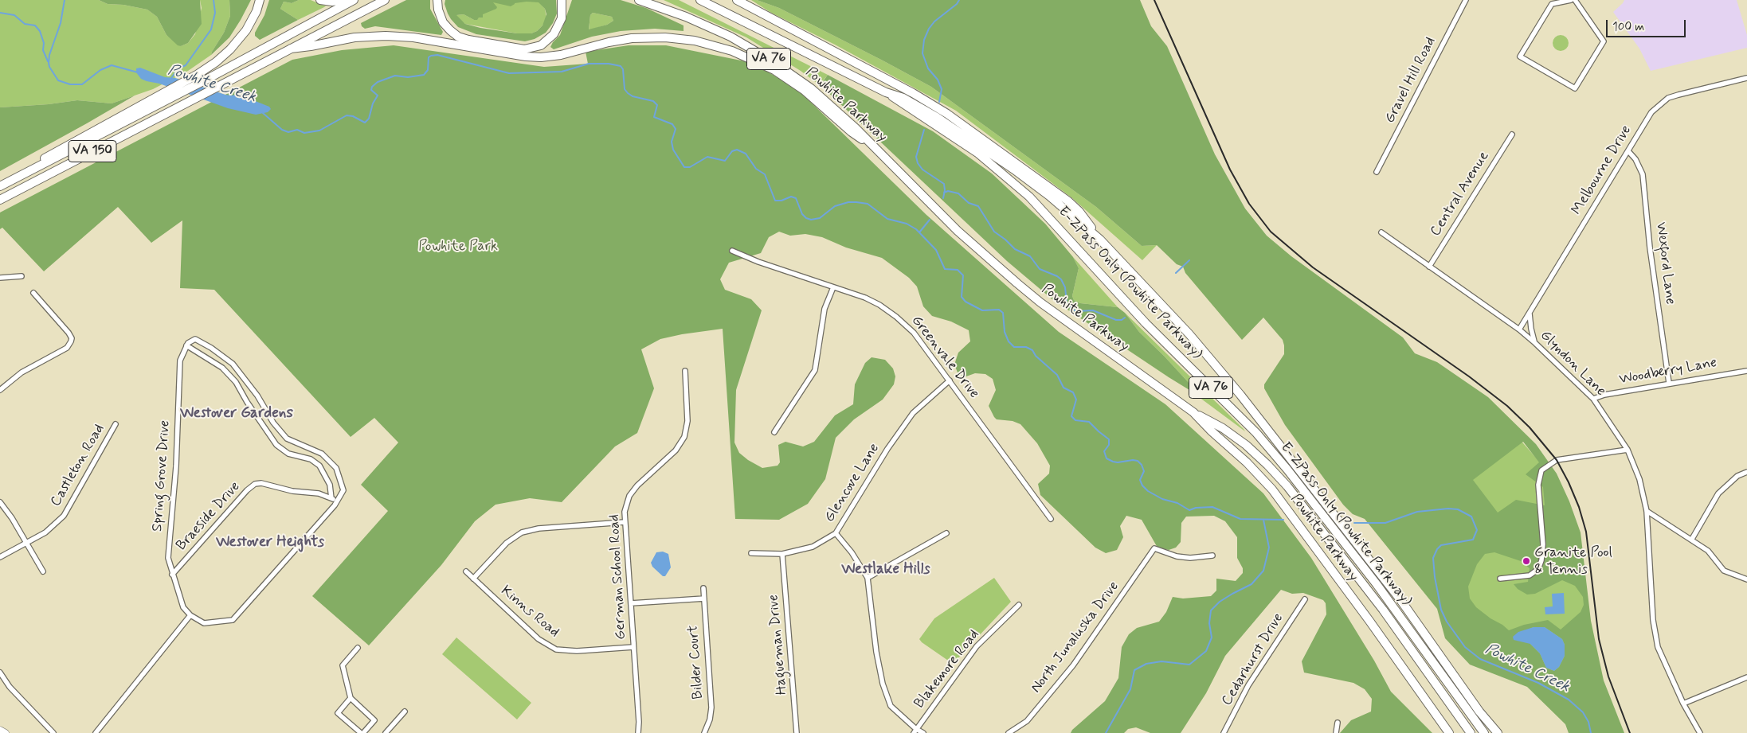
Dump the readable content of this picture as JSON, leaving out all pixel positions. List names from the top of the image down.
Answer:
{
  "streets": {
    "highway": [
      "VA 76",
      "Powhite Parkway",
      "VA 150",
      "E-ZPass Only (Powhite Parkway)"
    ],
    "street": [
      "Gravel Hill Road",
      "Melbourne Drive",
      "Central Avenue",
      "Wexford Lane",
      "Greenvale Drive",
      "Glyndon Lane",
      "Woodberry Lane",
      "Castleton Road",
      "Spring Grove Drive",
      "Glencove Lane",
      "Braeside Drive",
      "German School Road",
      "Kinns Road",
      "North Junaluska Drive",
      "Hagueman Drive",
      "Cedarhurst Drive",
      "Bilder Court",
      "Blakemore Road"
    ]
  },
  "crossings": [
    ["Powhite Parkway", "E-ZPass Only (Powhite Parkway)"],
    ["Melbourne Drive", "Wexford Lane"],
    ["Melbourne Drive", "Glyndon Lane"],
    ["Central Avenue", "Glyndon Lane"],
    ["Wexford Lane", "Woodberry Lane"],
    ["Greenvale Drive", "Glencove Lane"],
    ["Glyndon Lane", "Woodberry Lane"],
    ["Spring Grove Drive", "Braeside Drive"],
    ["Glencove Lane", "Hagueman Drive"],
    ["German School Road", "Kinns Road"]
  ],
  "districts": ["Westover Gardens", "Westover Heights", "Westlake Hills"],
  "water": ["Powhite Creek"],
  "parks": ["Powhite Park"],
  "places": ["Granite Pool & Tennis"],
  "scale_bar": "100 m"
}
